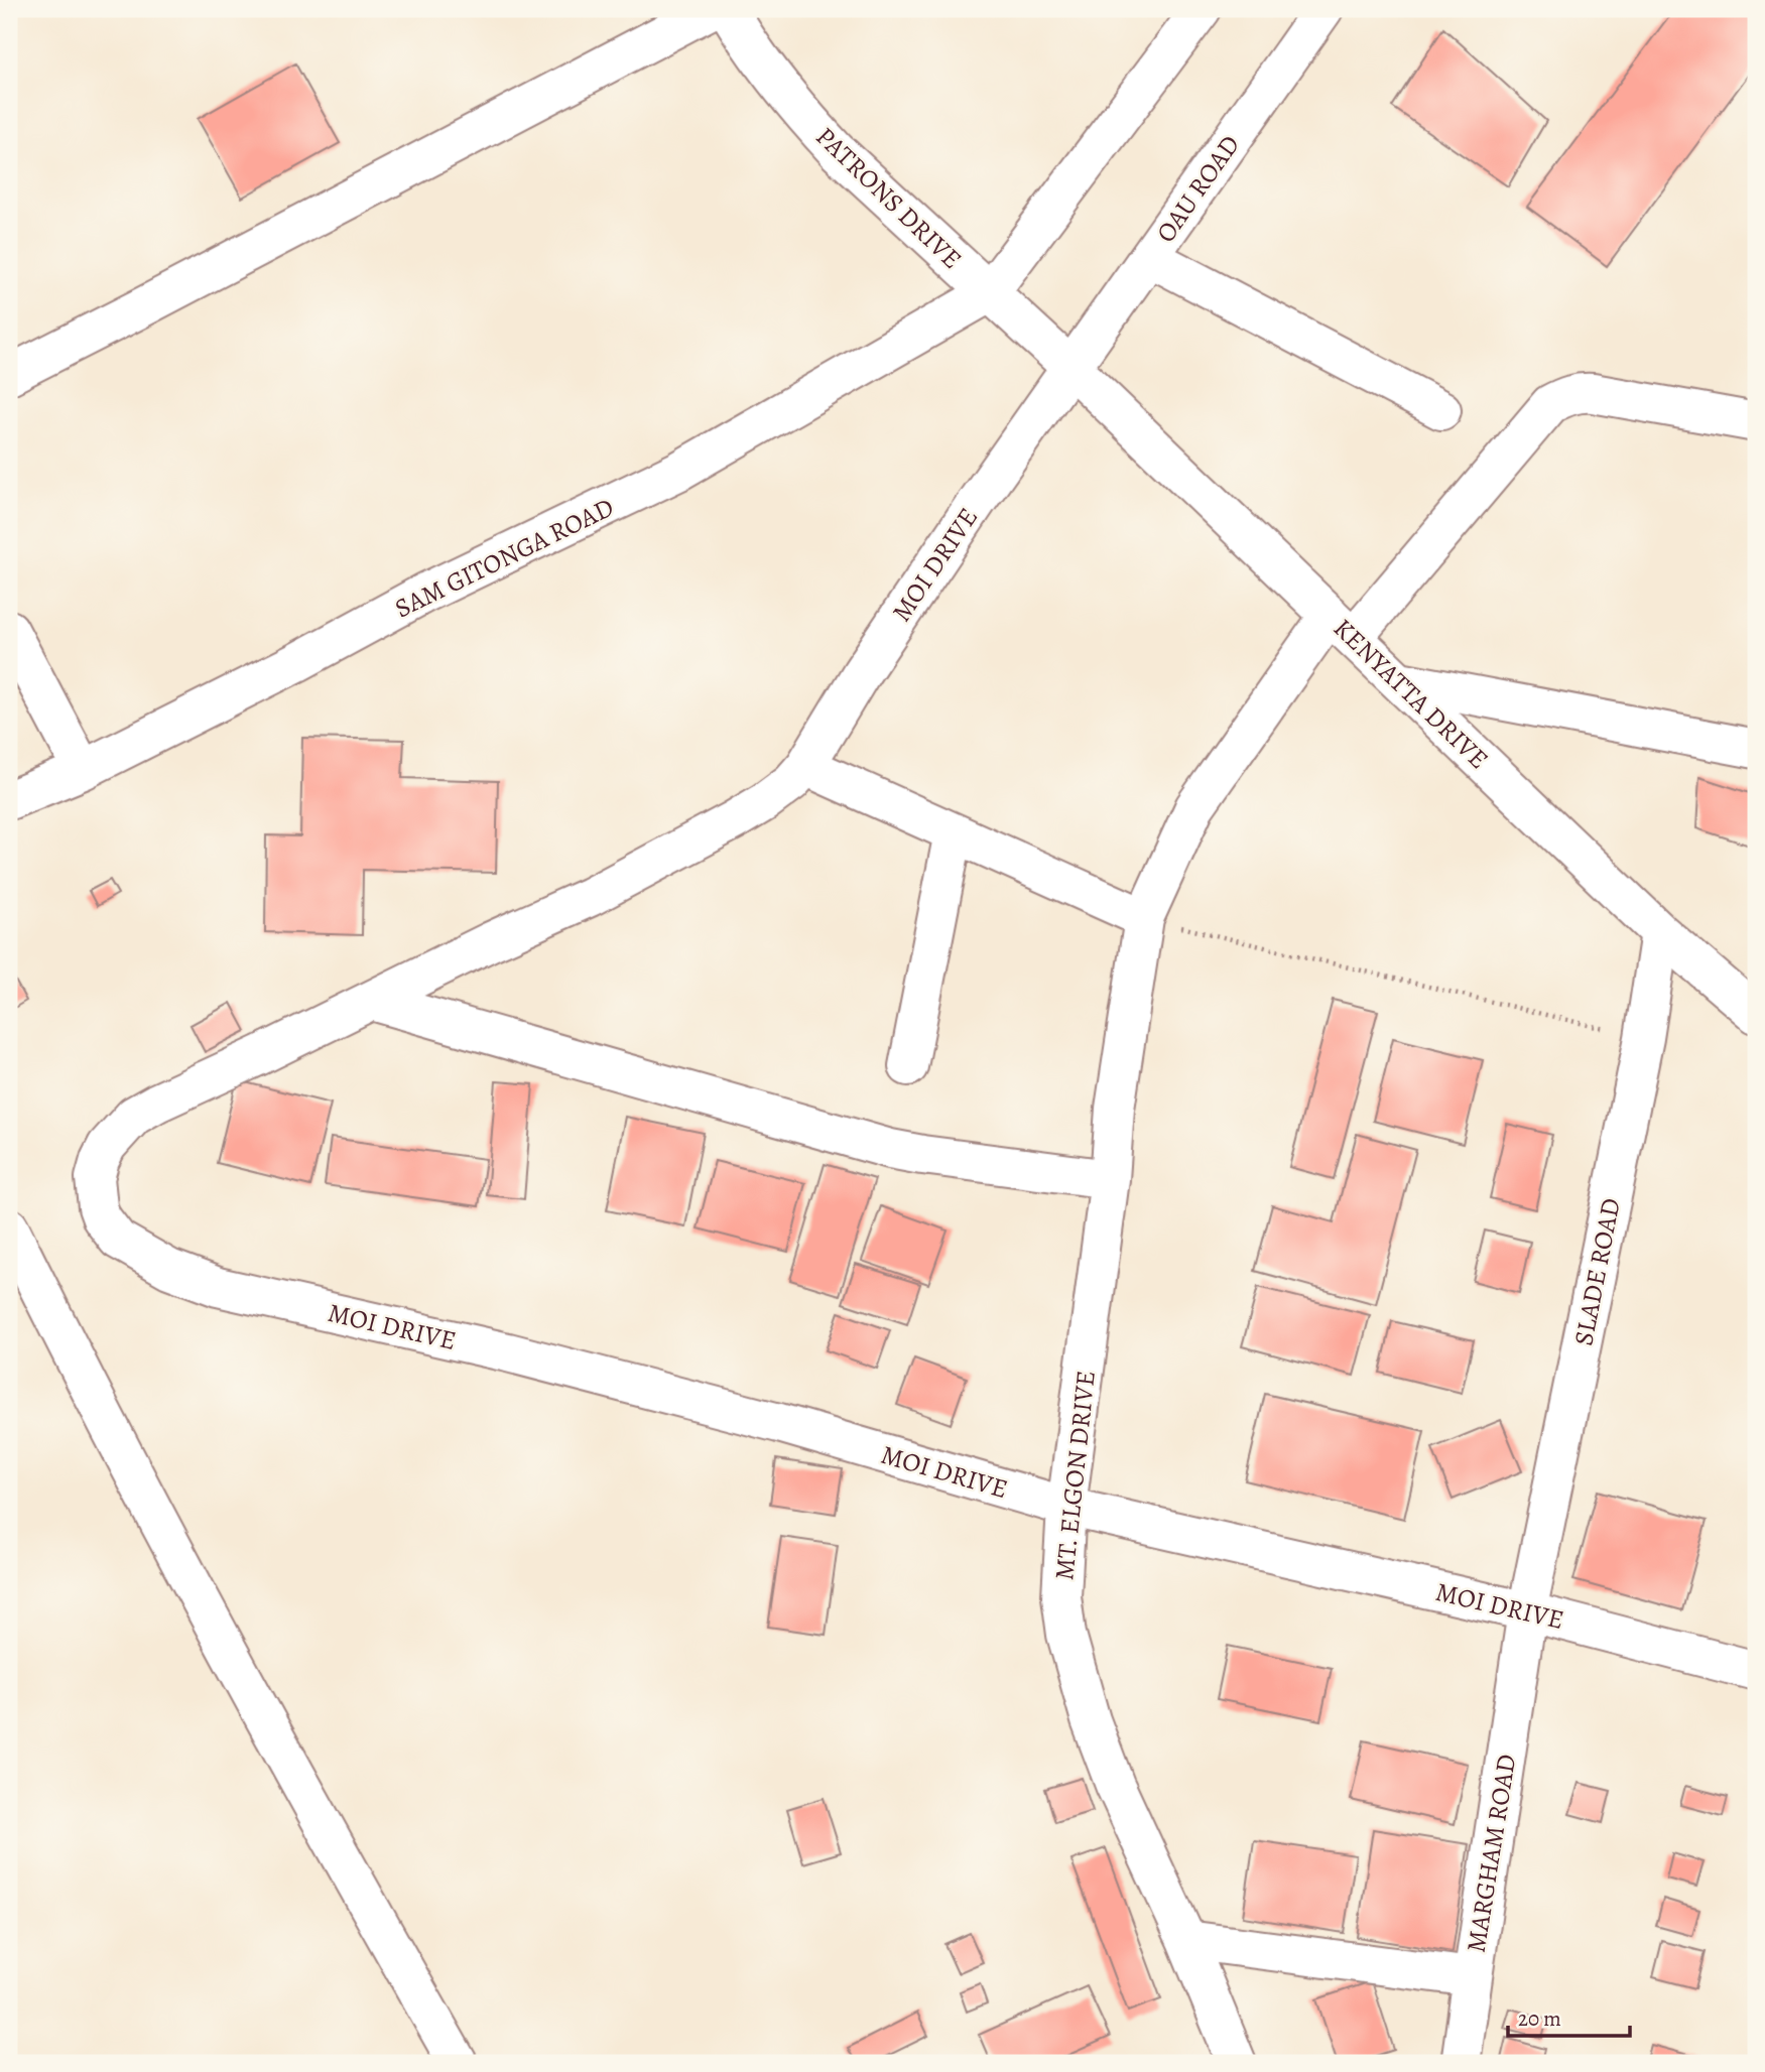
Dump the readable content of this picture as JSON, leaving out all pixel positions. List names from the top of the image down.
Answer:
{
  "streets": {
    "street": [
      "OAU ROAD",
      "PATRONS DRIVE",
      "SAM GITONGA ROAD",
      "MOI DRIVE",
      "KENYATTA DRIVE",
      "SLADE ROAD",
      "MT. ELGON DRIVE",
      "MARGHAM ROAD"
    ]
  },
  "crossings": [
    ["OAU ROAD", "PATRONS DRIVE"],
    ["OAU ROAD", "MOI DRIVE"],
    ["OAU ROAD", "KENYATTA DRIVE"],
    ["PATRONS DRIVE", "SAM GITONGA ROAD"],
    ["PATRONS DRIVE", "MOI DRIVE"],
    ["PATRONS DRIVE", "KENYATTA DRIVE"],
    ["MOI DRIVE", "KENYATTA DRIVE"],
    ["MOI DRIVE", "SLADE ROAD"],
    ["MOI DRIVE", "MT. ELGON DRIVE"],
    ["MOI DRIVE", "MARGHAM ROAD"],
    ["KENYATTA DRIVE", "SLADE ROAD"],
    ["KENYATTA DRIVE", "MT. ELGON DRIVE"],
    ["SLADE ROAD", "MARGHAM ROAD"],
    ["MT. ELGON DRIVE", "MARGHAM ROAD"]
  ],
  "scale_bar": "20 m"
}
